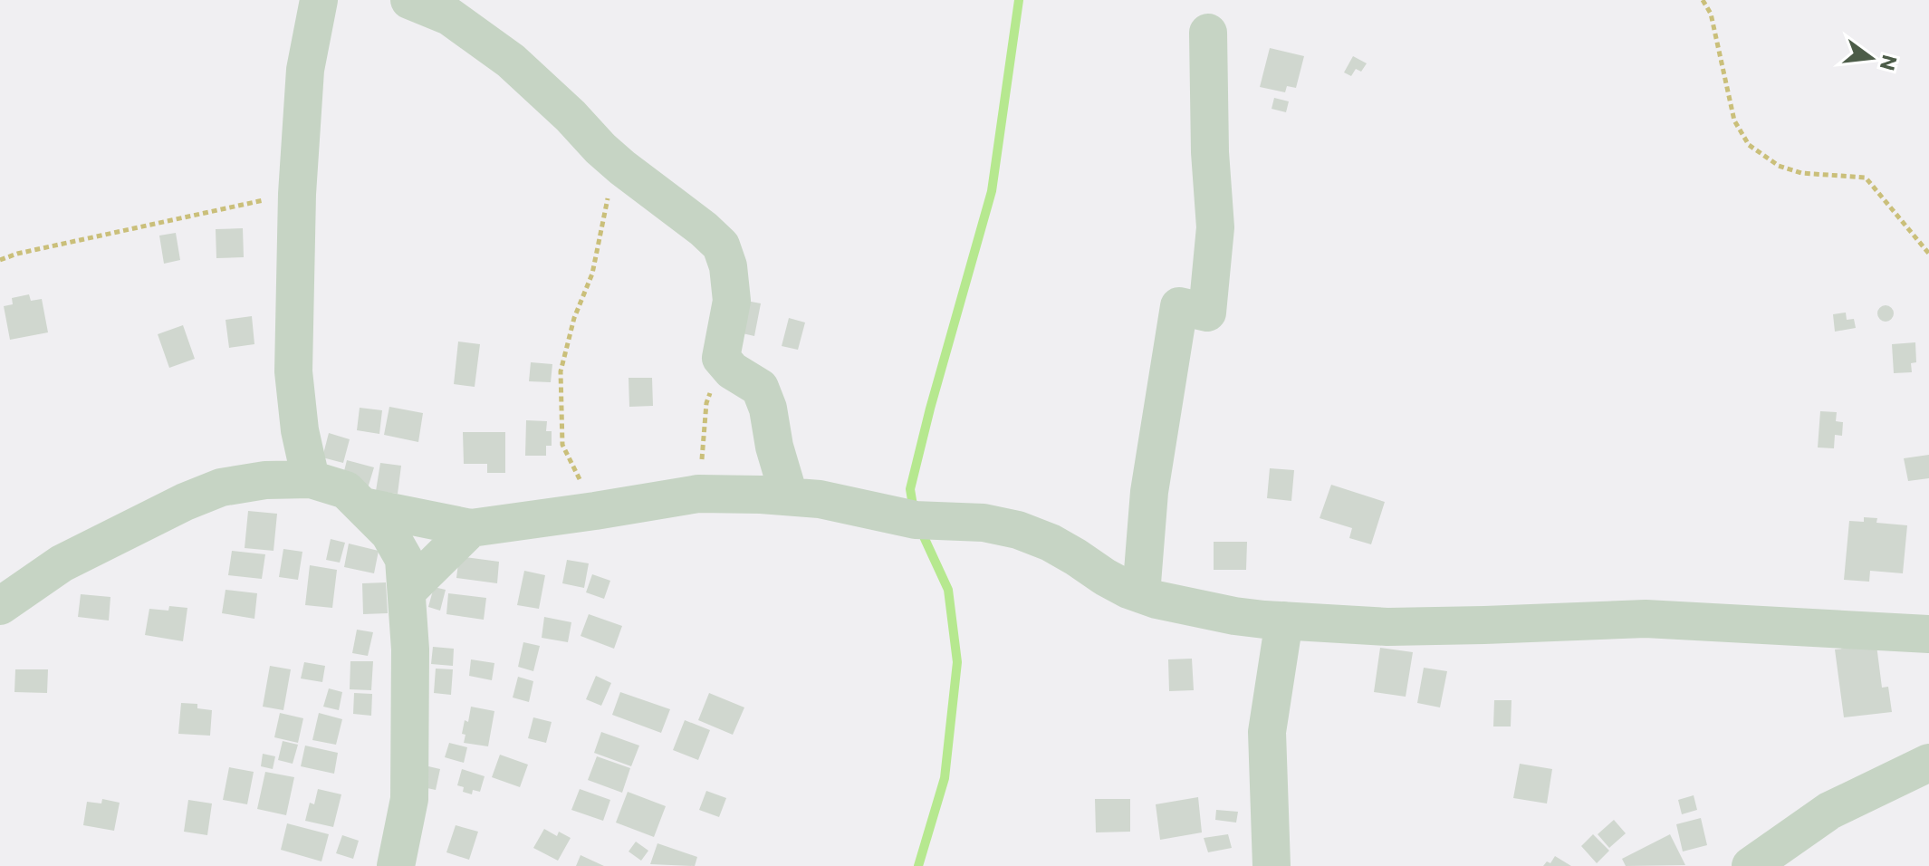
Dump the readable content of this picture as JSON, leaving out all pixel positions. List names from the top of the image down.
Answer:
{
  "north": "right"
}
